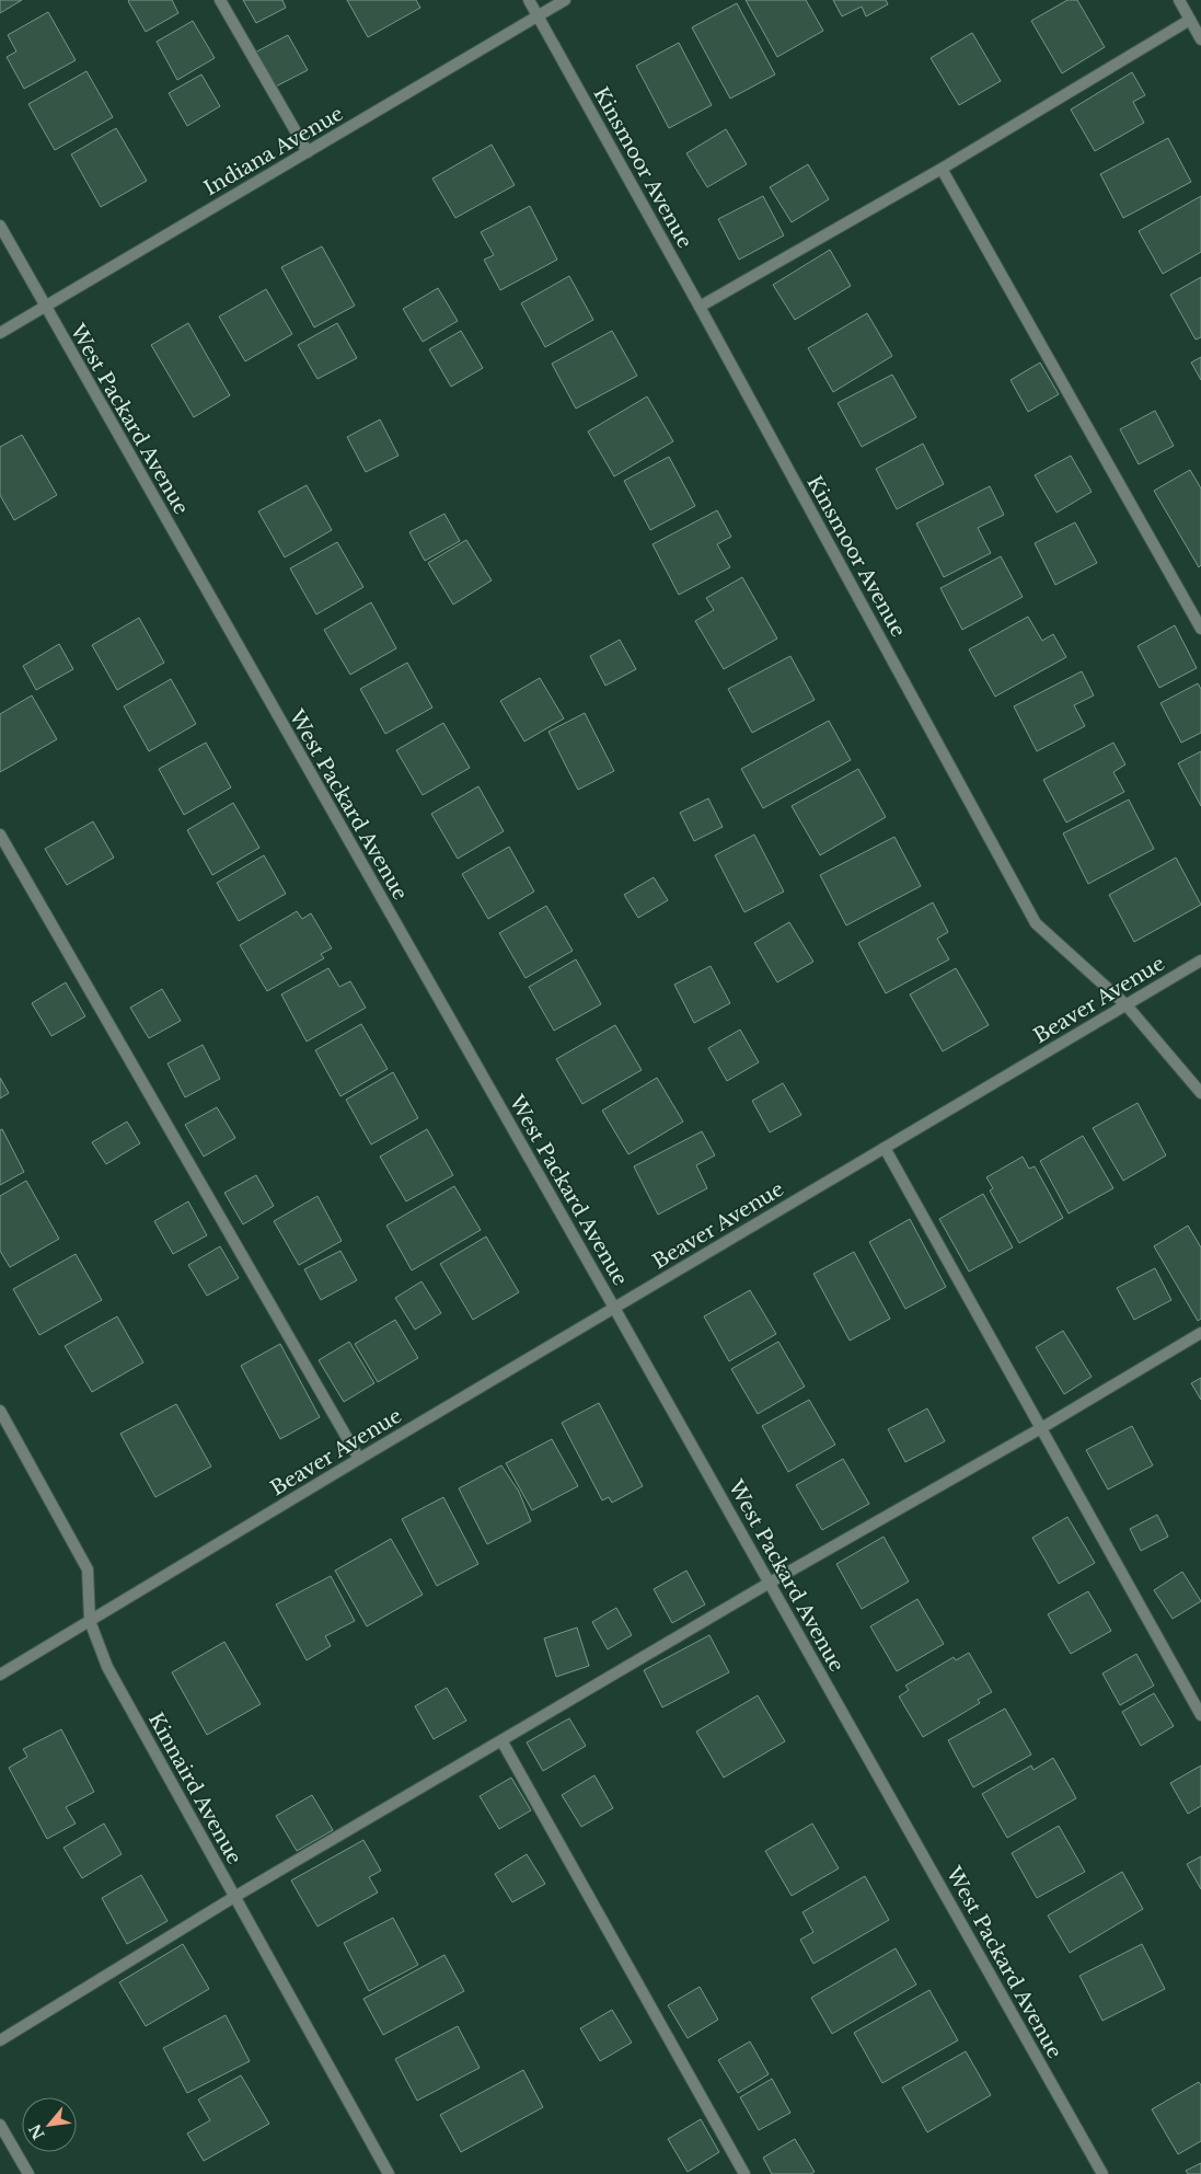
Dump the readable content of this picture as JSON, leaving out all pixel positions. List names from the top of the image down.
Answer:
{
  "streets": {
    "street": [
      "Indiana Avenue",
      "Kinsmoor Avenue",
      "West Packard Avenue",
      "Beaver Avenue",
      "Kinnaird Avenue"
    ]
  },
  "crossings": [
    ["Indiana Avenue", "Kinsmoor Avenue"],
    ["Indiana Avenue", "West Packard Avenue"],
    ["Kinsmoor Avenue", "Beaver Avenue"],
    ["West Packard Avenue", "Beaver Avenue"],
    ["Beaver Avenue", "Kinnaird Avenue"]
  ],
  "north": "bottom left"
}
